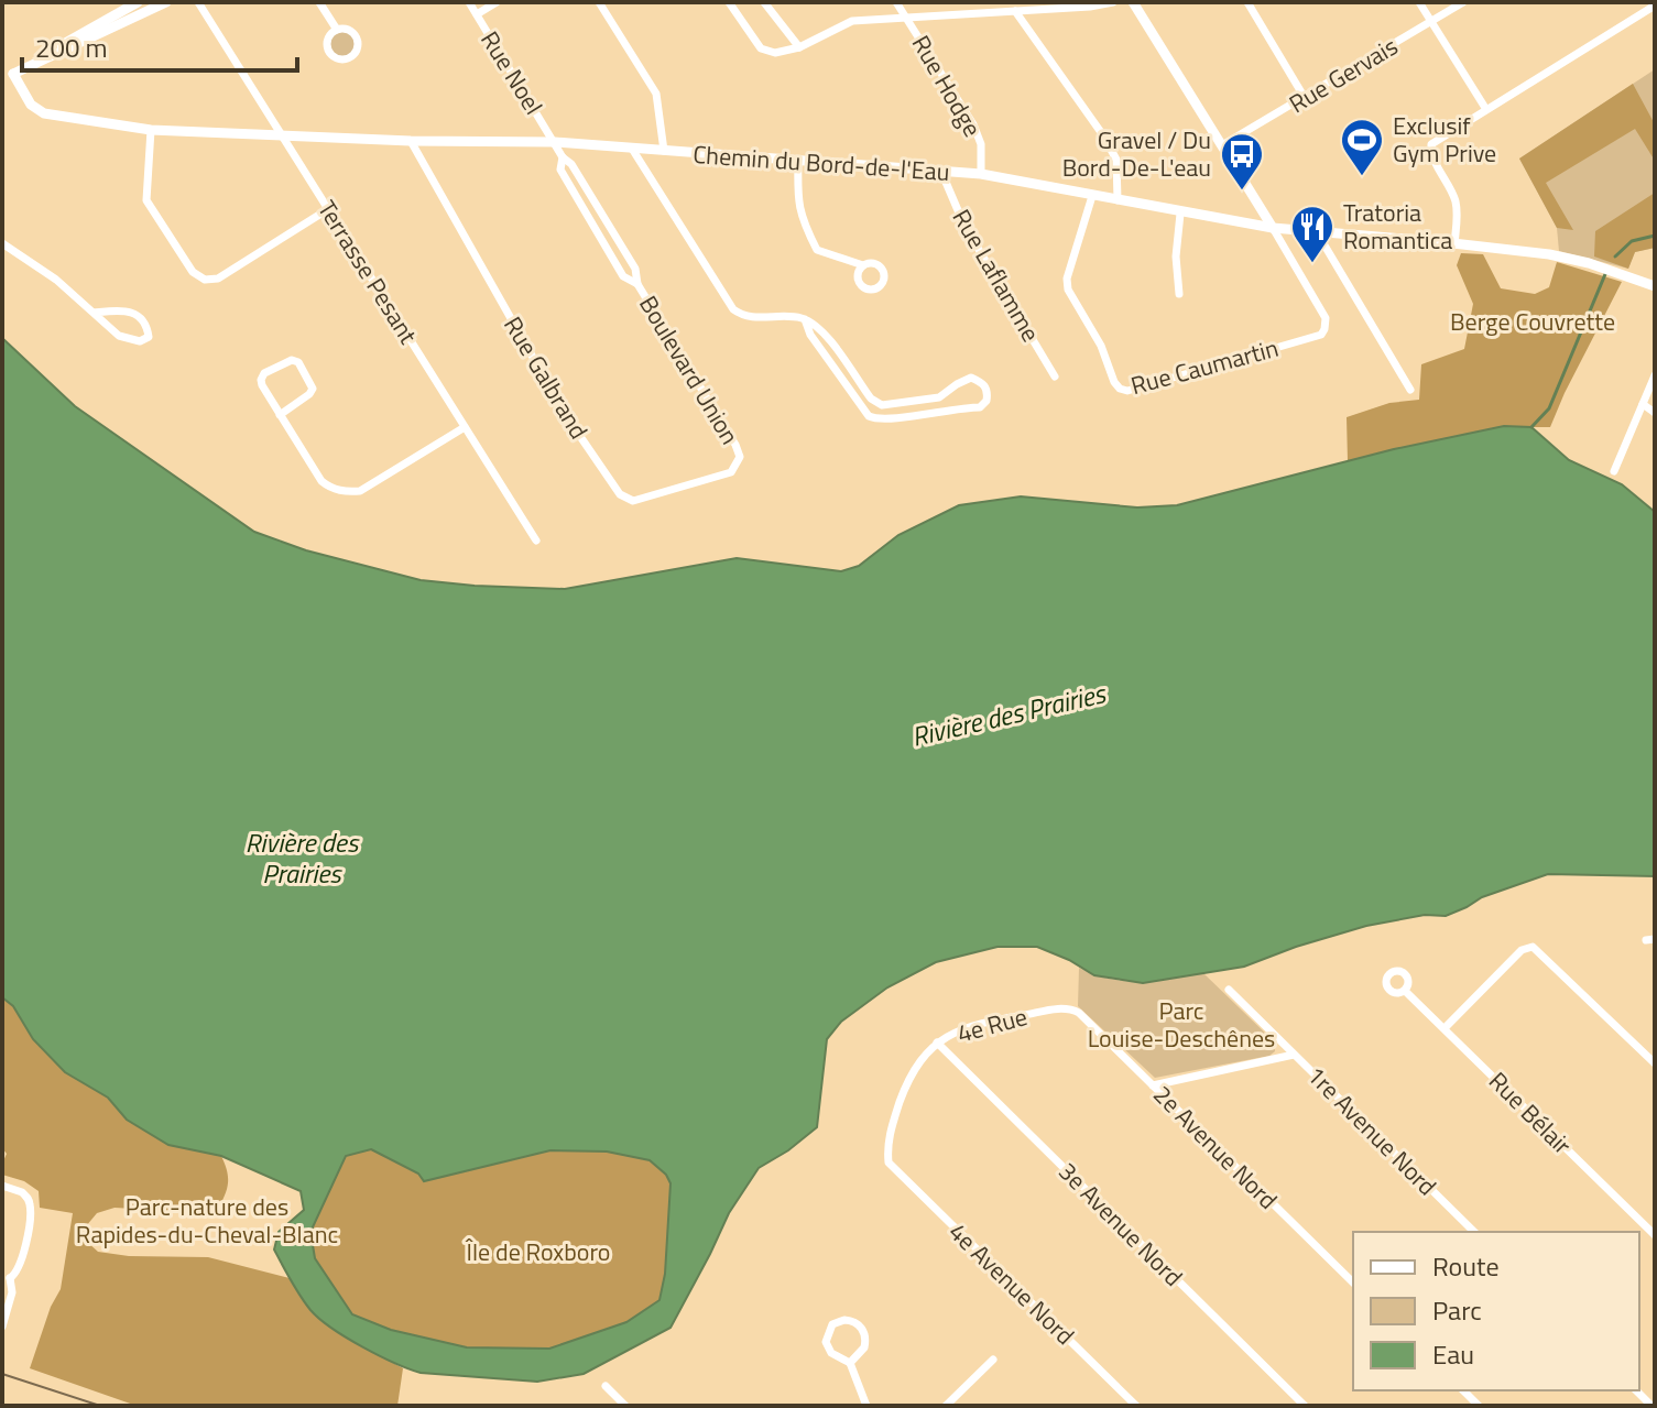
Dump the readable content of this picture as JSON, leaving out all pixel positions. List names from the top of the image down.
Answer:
{
  "streets": {
    "street": [
      "Rue Noel",
      "Rue Gervais",
      "Rue Hodge",
      "Chemin du Bord-de-l'Eau",
      "Terrasse Pesant",
      "Rue Laflamme",
      "Rue Caumartin",
      "Boulevard Union",
      "Rue Galbrand",
      "4e Rue",
      "Rue Bélair",
      "1re Avenue Nord",
      "2e Avenue Nord",
      "3e Avenue Nord",
      "4e Avenue Nord"
    ]
  },
  "crossings": [
    ["Rue Noel", "Chemin du Bord-de-l'Eau"],
    ["Rue Noel", "Boulevard Union"],
    ["Rue Hodge", "Chemin du Bord-de-l'Eau"],
    ["Chemin du Bord-de-l'Eau", "Terrasse Pesant"],
    ["Chemin du Bord-de-l'Eau", "Rue Laflamme"],
    ["Chemin du Bord-de-l'Eau", "Rue Caumartin"],
    ["Chemin du Bord-de-l'Eau", "Boulevard Union"],
    ["Chemin du Bord-de-l'Eau", "Rue Galbrand"],
    ["Boulevard Union", "Rue Galbrand"],
    ["4e Rue", "2e Avenue Nord"],
    ["4e Rue", "3e Avenue Nord"],
    ["4e Rue", "4e Avenue Nord"]
  ],
  "water": ["Rivière des Prairies"],
  "parks": [
    "Berge Couvrette",
    "Parc Louise-Deschênes",
    "Parc-nature des Rapides-du-Cheval-Blanc",
    "Île de Roxboro"
  ],
  "places": {
    "sports": ["Exclusif Gym Prive"],
    "bus stop": ["Gravel / Du Bord-De-L'eau"],
    "restaurant": ["Tratoria Romantica"]
  },
  "legend": ["Route", "Parc", "Eau"],
  "scale_bar": "200 m"
}
